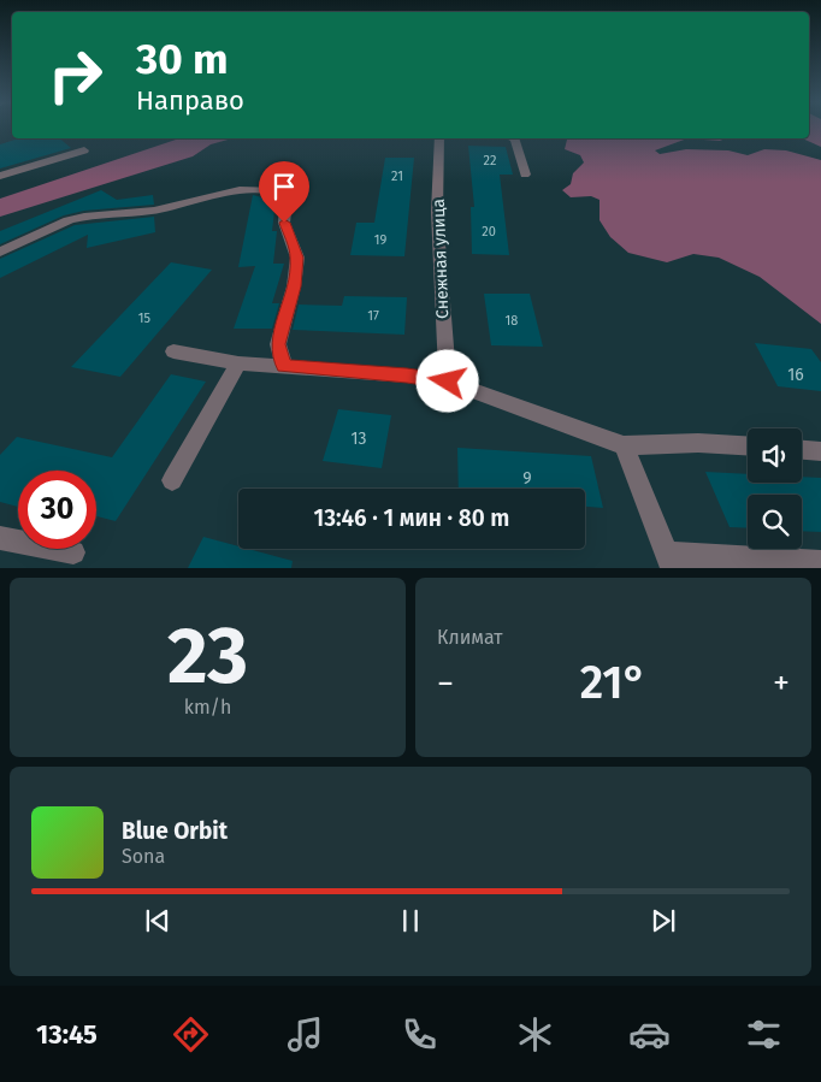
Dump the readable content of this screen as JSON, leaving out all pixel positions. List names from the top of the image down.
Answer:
{
  "streets": {
    "street": ["Снежная улица"]
  },
  "house_numbers": [
    "22",
    "21",
    "20",
    "19",
    "17",
    "15",
    "18",
    "16",
    "13",
    "9"
  ],
  "page": {
    "turn": ["30 m", "Направо"],
    "limit": "30",
    "trip": "13:46 · 1 мин · 80 m",
    "tile": [
      ["23", "km/h"],
      "Климат"
    ],
    "heat": ["−", "21°", "+"],
    "song": ["Blue Orbit", "Sona"],
    "tabs": "13:45"
  }
}
